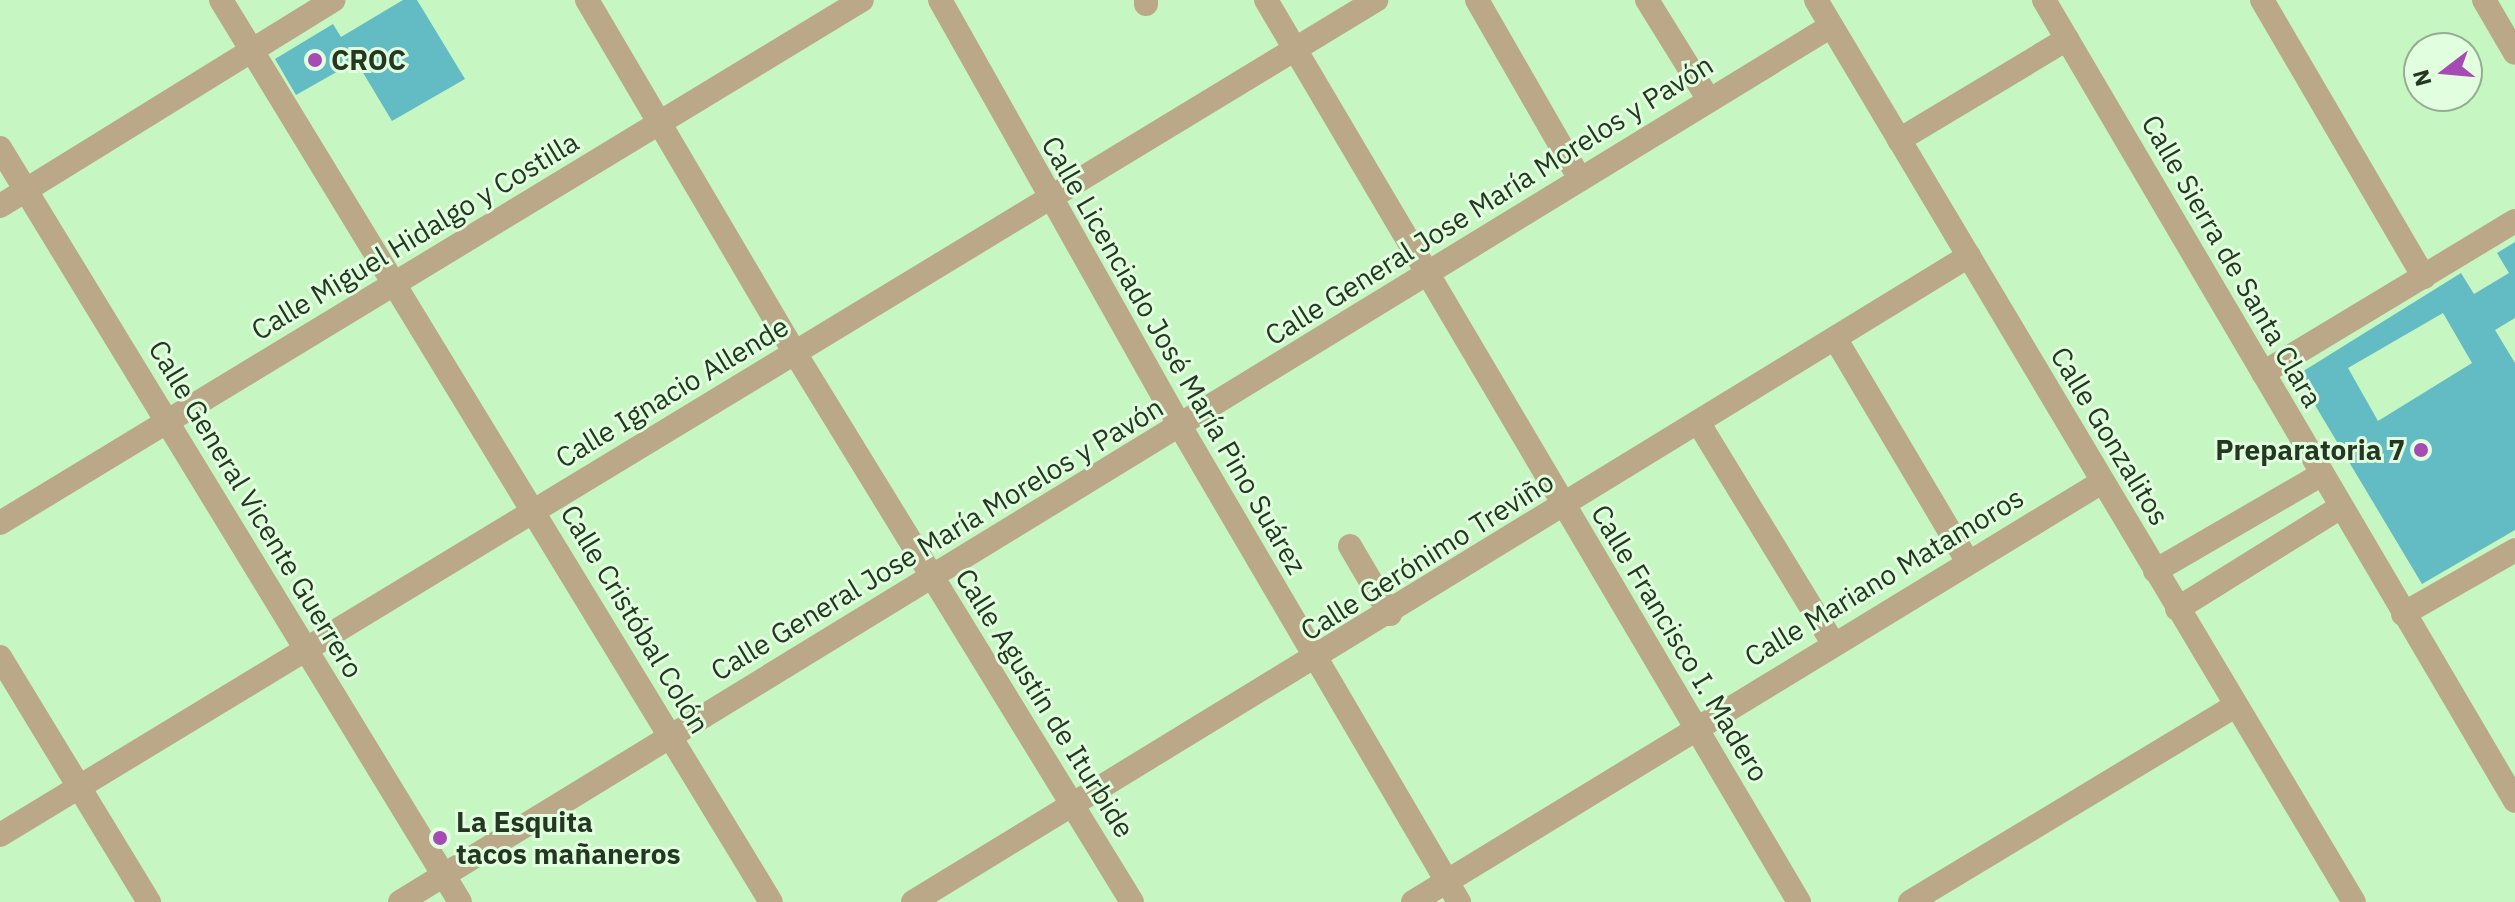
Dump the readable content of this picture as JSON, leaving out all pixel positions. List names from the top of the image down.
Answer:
{
  "streets": {
    "street": [
      "Calle General Jose María Morelos y Pavón",
      "Calle Miguel Hidalgo y Costilla",
      "Calle Sierra de Santa Clara",
      "Calle Licenciado José María Pino Suárez",
      "Calle Ignacio Allende",
      "Calle Gonzalitos",
      "Calle General Vicente Guerrero",
      "Calle Gerónimo Treviño",
      "Calle Mariano Matamoros",
      "Calle Cristóbal Colón",
      "Calle Francisco I. Madero",
      "Calle Agustín de Iturbide"
    ]
  },
  "crossings": [
    ["Calle General Jose María Morelos y Pavón", "Calle Licenciado José María Pino Suárez"],
    ["Calle General Jose María Morelos y Pavón", "Calle Gonzalitos"],
    ["Calle General Jose María Morelos y Pavón", "Calle General Vicente Guerrero"],
    ["Calle General Jose María Morelos y Pavón", "Calle Cristóbal Colón"],
    ["Calle General Jose María Morelos y Pavón", "Calle Francisco I. Madero"],
    ["Calle General Jose María Morelos y Pavón", "Calle Agustín de Iturbide"],
    ["Calle Miguel Hidalgo y Costilla", "Calle General Vicente Guerrero"],
    ["Calle Miguel Hidalgo y Costilla", "Calle Cristóbal Colón"],
    ["Calle Miguel Hidalgo y Costilla", "Calle Agustín de Iturbide"],
    ["Calle Licenciado José María Pino Suárez", "Calle Ignacio Allende"],
    ["Calle Licenciado José María Pino Suárez", "Calle Gerónimo Treviño"],
    ["Calle Licenciado José María Pino Suárez", "Calle Mariano Matamoros"],
    ["Calle Ignacio Allende", "Calle General Vicente Guerrero"],
    ["Calle Ignacio Allende", "Calle Cristóbal Colón"],
    ["Calle Ignacio Allende", "Calle Francisco I. Madero"],
    ["Calle Ignacio Allende", "Calle Agustín de Iturbide"],
    ["Calle Gonzalitos", "Calle Gerónimo Treviño"],
    ["Calle Gonzalitos", "Calle Mariano Matamoros"],
    ["Calle Gerónimo Treviño", "Calle Francisco I. Madero"],
    ["Calle Gerónimo Treviño", "Calle Agustín de Iturbide"],
    ["Calle Mariano Matamoros", "Calle Francisco I. Madero"]
  ],
  "places": ["CROC", "Preparatoria 7", "La Esquita tacos mañaneros"],
  "north": "left"
}
